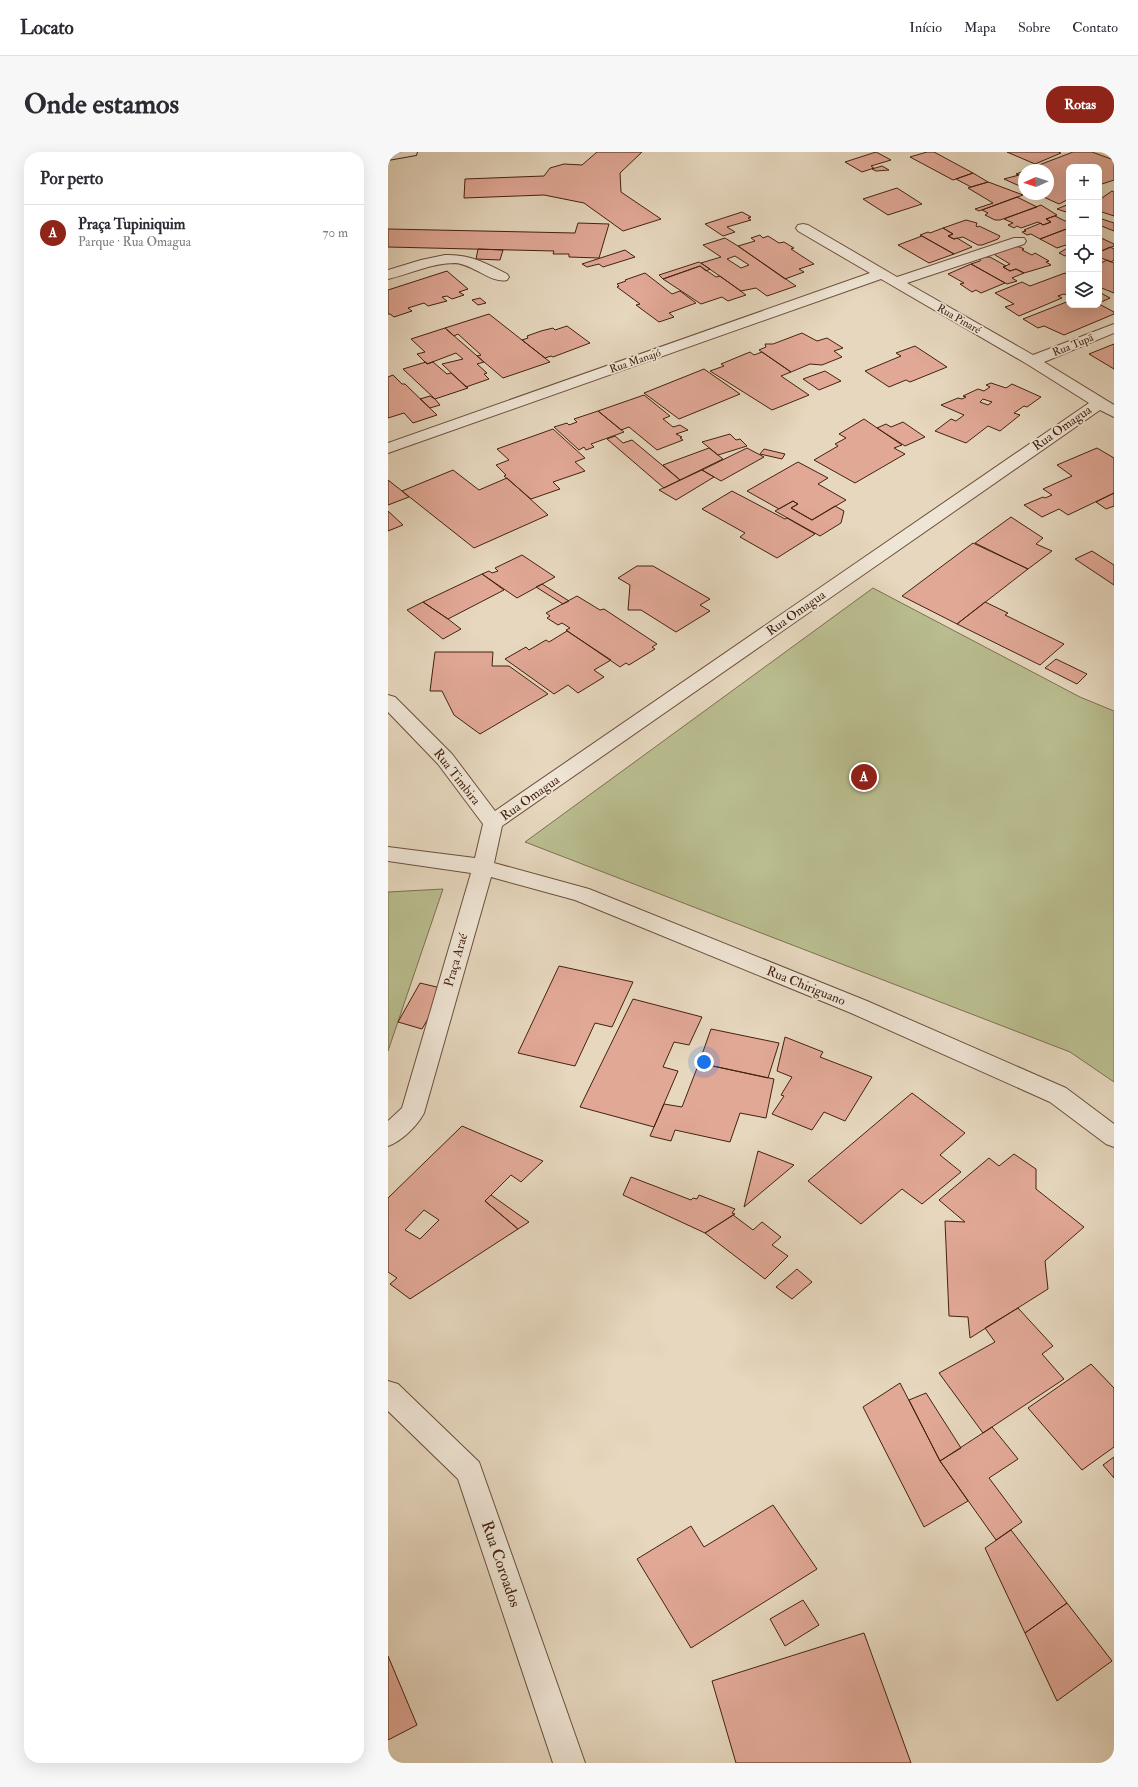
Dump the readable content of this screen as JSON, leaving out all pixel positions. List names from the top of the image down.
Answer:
{
  "streets": {
    "street": [
      "Rua Pinaré",
      "Rua Tupã",
      "Rua Manajó",
      "Rua Omagua",
      "Rua Timbira",
      "Praça Araé",
      "Rua Chiriguano",
      "Rua Coroados"
    ]
  },
  "crossings": [
    ["Rua Pinaré", "Rua Tupã"],
    ["Rua Pinaré", "Rua Manajó"],
    ["Rua Pinaré", "Rua Omagua"],
    ["Rua Omagua", "Rua Timbira"],
    ["Praça Araé", "Rua Chiriguano"]
  ],
  "north": "left",
  "page": {
    "header": "Locato",
    "nav": [
      "Início",
      "Mapa",
      "Sobre",
      "Contato"
    ],
    "buttons": "Rotas",
    "title": "Onde estamos",
    "heading": "Por perto",
    "map_buttons": ["+", "−"],
    "list": [
      {
        "mark": "A",
        "name": "Praça Tupiniquim",
        "note": "Parque · Rua Omagua",
        "value": "70 m"
      }
    ],
    "pins": "A"
  }
}
